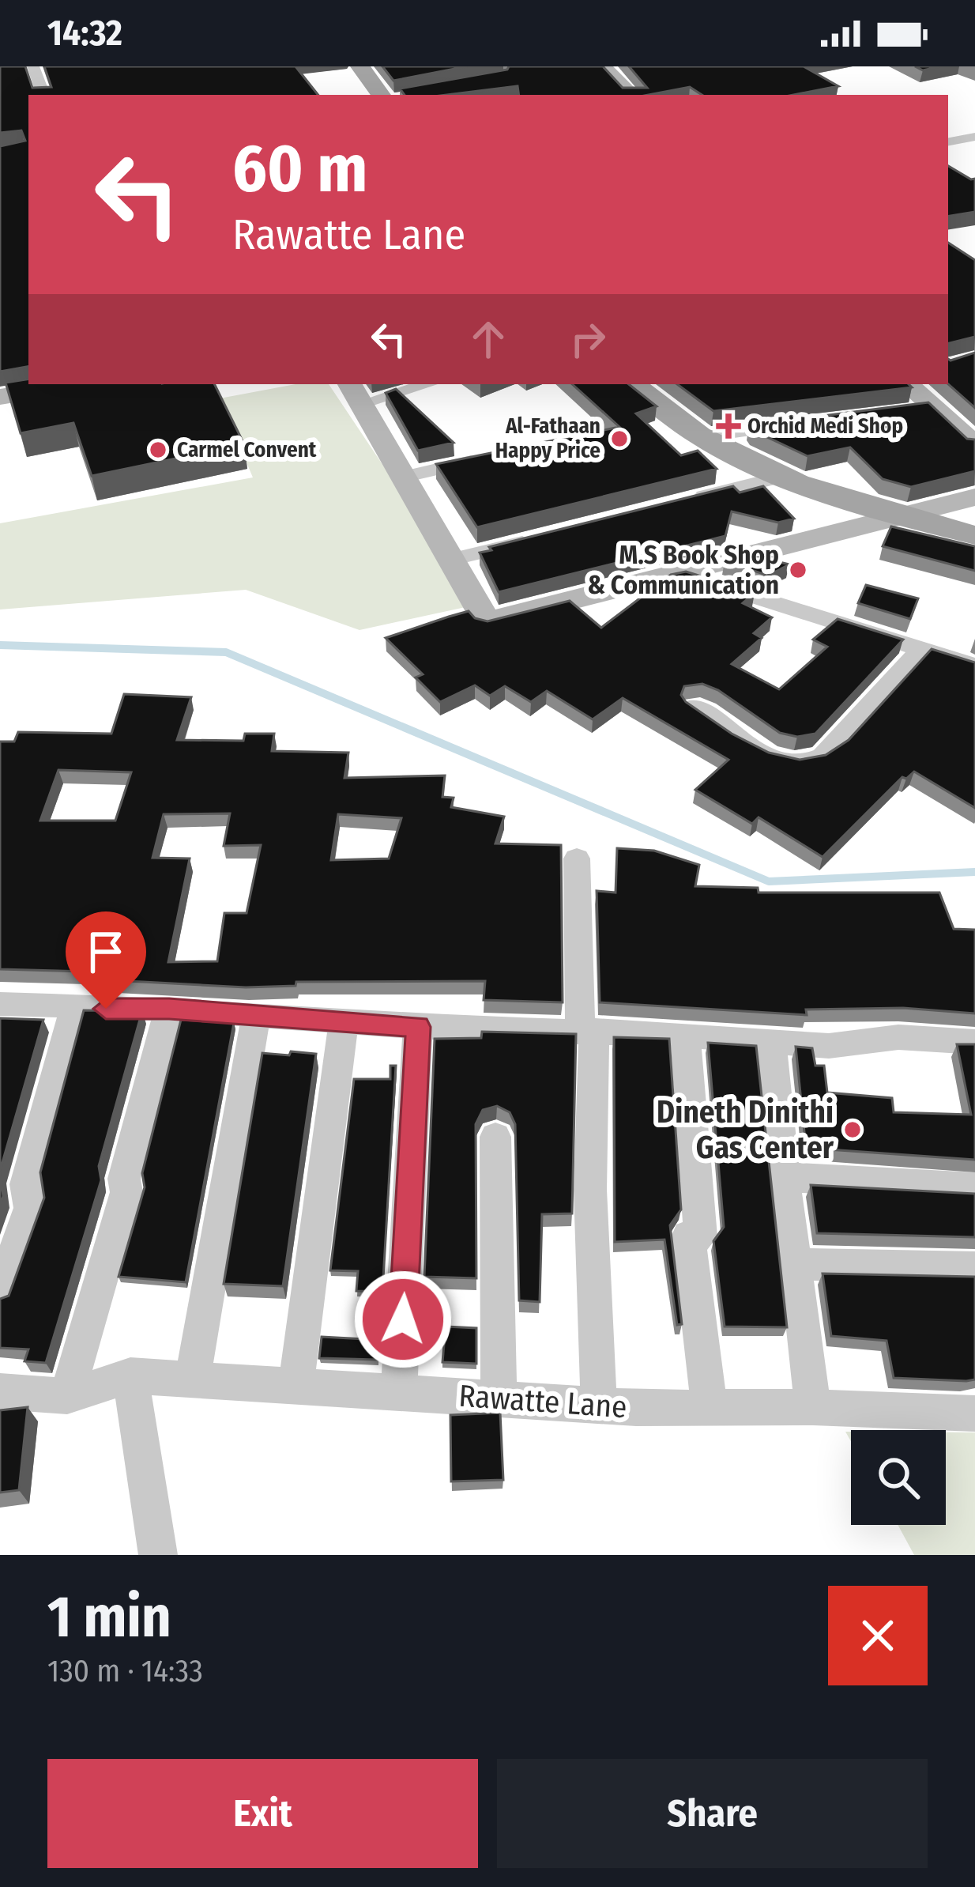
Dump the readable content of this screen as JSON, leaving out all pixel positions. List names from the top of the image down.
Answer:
{
  "streets": {
    "street": ["Rawatte Lane"]
  },
  "places": {
    "health": ["Orchid Medi Shop"],
    "other": [
      "Al-Fathaan Happy Price",
      "Carmel Convent",
      "M.S Book Shop & Communication",
      "Dineth Dinithi Gas Center"
    ]
  },
  "page": {
    "status": "14:32",
    "turn": ["60 m", "Rawatte Lane"],
    "heading": ["1 min", "130 m · 14:33"],
    "buttons": ["Exit", "Share"]
  }
}
